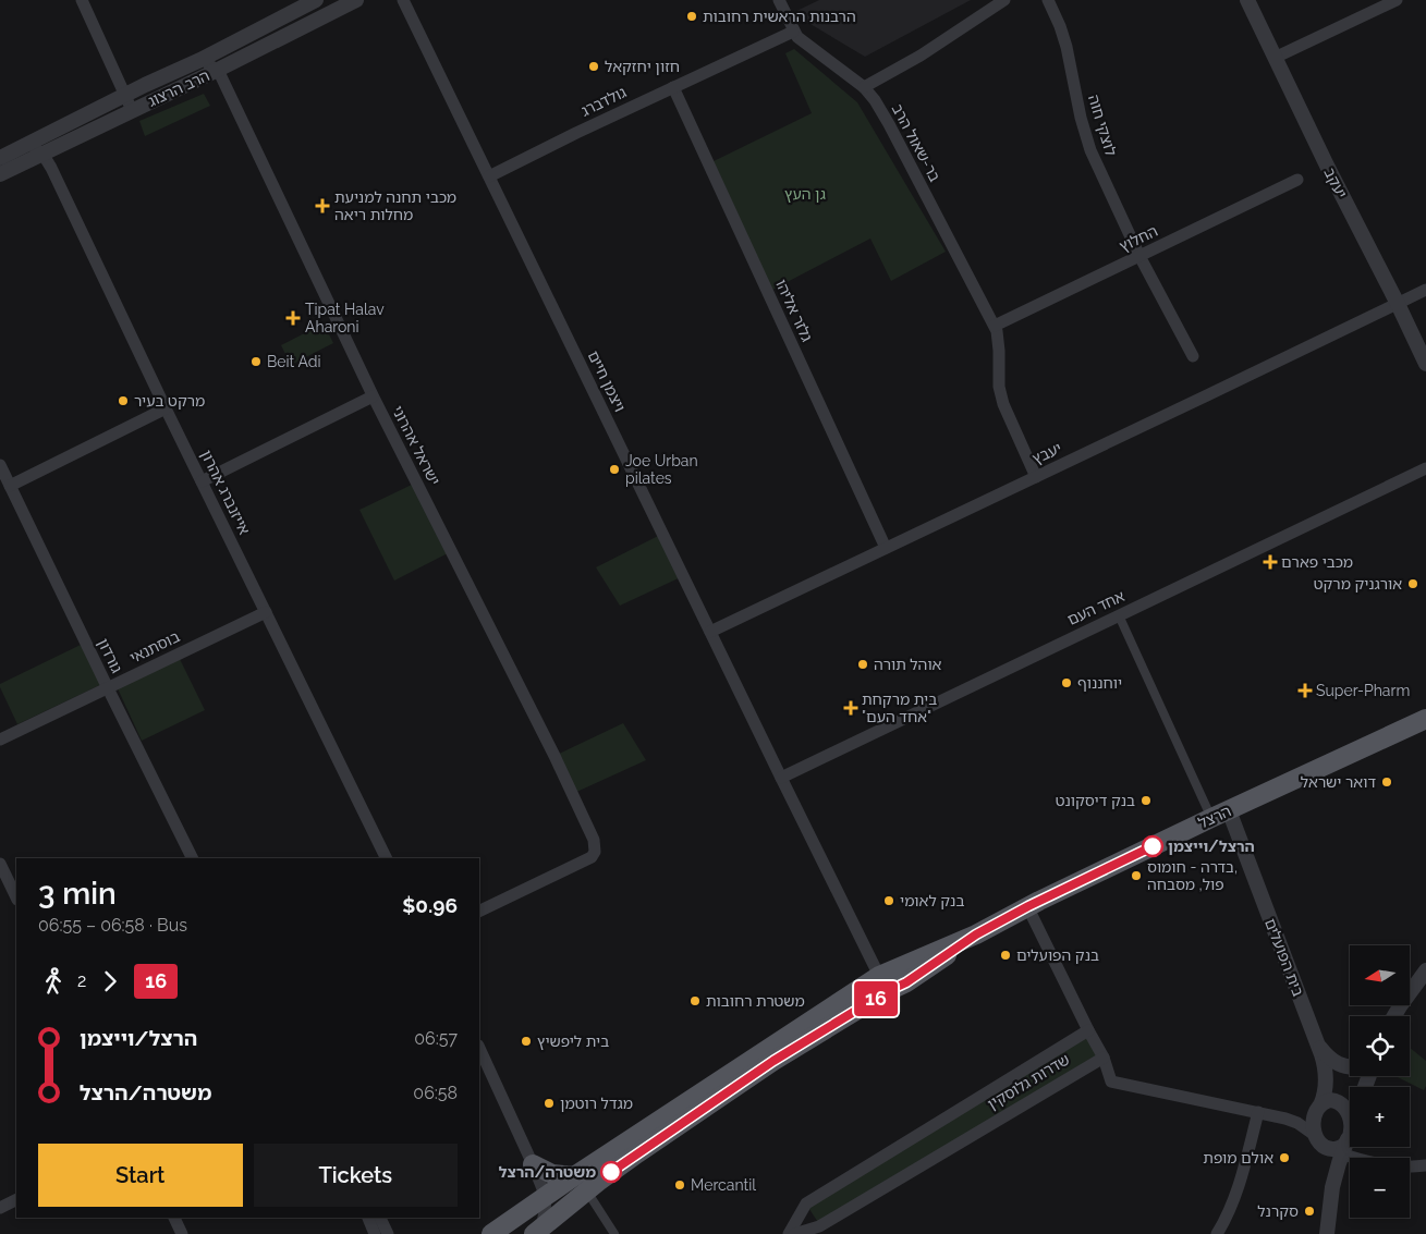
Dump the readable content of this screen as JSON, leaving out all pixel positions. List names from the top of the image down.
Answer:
{
  "streets": {
    "main road": ["הרצל"],
    "street": [
      "הרב הרצוג",
      "גולדברג",
      "לוצקי חוה",
      "בר-שאול הרב",
      "יעקב",
      "החלוץ",
      "גלזר אליהו",
      "ויצמן חיים",
      "ישראל אהרוני",
      "יעבץ",
      "אייזנברג אהרון",
      "אחד העם",
      "בוסתנאי",
      "גורדון",
      "בית הפועלים",
      "שדרות גלוסקין"
    ]
  },
  "crossings": [
    ["הרב הרצוג", "ישראל אהרוני"],
    ["הרב הרצוג", "אייזנברג אהרון"],
    ["גולדברג", "בר-שאול הרב"],
    ["גולדברג", "גלזר אליהו"],
    ["גולדברג", "ויצמן חיים"],
    ["לוצקי חוה", "החלוץ"],
    ["בר-שאול הרב", "החלוץ"],
    ["בר-שאול הרב", "יעבץ"],
    ["יעקב", "יעבץ"],
    ["גלזר אליהו", "יעבץ"],
    ["ויצמן חיים", "יעבץ"],
    ["ויצמן חיים", "אחד העם"],
    ["ויצמן חיים", "הרצל"],
    ["אייזנברג אהרון", "בוסתנאי"],
    ["בוסתנאי", "גורדון"],
    ["הרצל", "בית הפועלים"]
  ],
  "parks": ["גן העץ"],
  "places": {
    "other": [
      "הרבנות הראשית רחובות",
      "חזון יחזקאל",
      "Beit Adi",
      "מרקט בעיר",
      "Joe Urban pilates",
      "אורגניק מרקט",
      "אוהל תורה",
      "יוחננוף",
      "דואר ישראל",
      "בנק דיסקונט",
      "הרצל/וייצמן",
      "בדרה - חומוס, פול, מסבחה",
      "בנק לאומי",
      "בנק הפועלים",
      "משטרת רחובות",
      "בית ליפשיץ",
      "מגדל רוטמן",
      "אולם מופת",
      "משטרה/הרצל",
      "Mercantil",
      "סקרנל"
    ],
    "health": [
      "מכבי תחנה למניעת מחלות ריאה",
      "Tipat Halav Aharoni",
      "מכבי פארם",
      "Super-Pharm",
      "בית מרקחת \"אחד העם\""
    ]
  },
  "lines": ["bus line 16"],
  "north": "left",
  "page": {
    "on_map": "16",
    "heading": ["3 min", "06:55 – 06:58 · Bus", "$0.96"],
    "map_buttons": ["+", "−"],
    "legs": ["2", "16"],
    "list": [
      {
        "name": "הרצל/וייצמן",
        "value": "06:57"
      },
      {
        "name": "משטרה/הרצל",
        "value": "06:58"
      }
    ],
    "buttons": ["Start", "Tickets"]
  }
}
